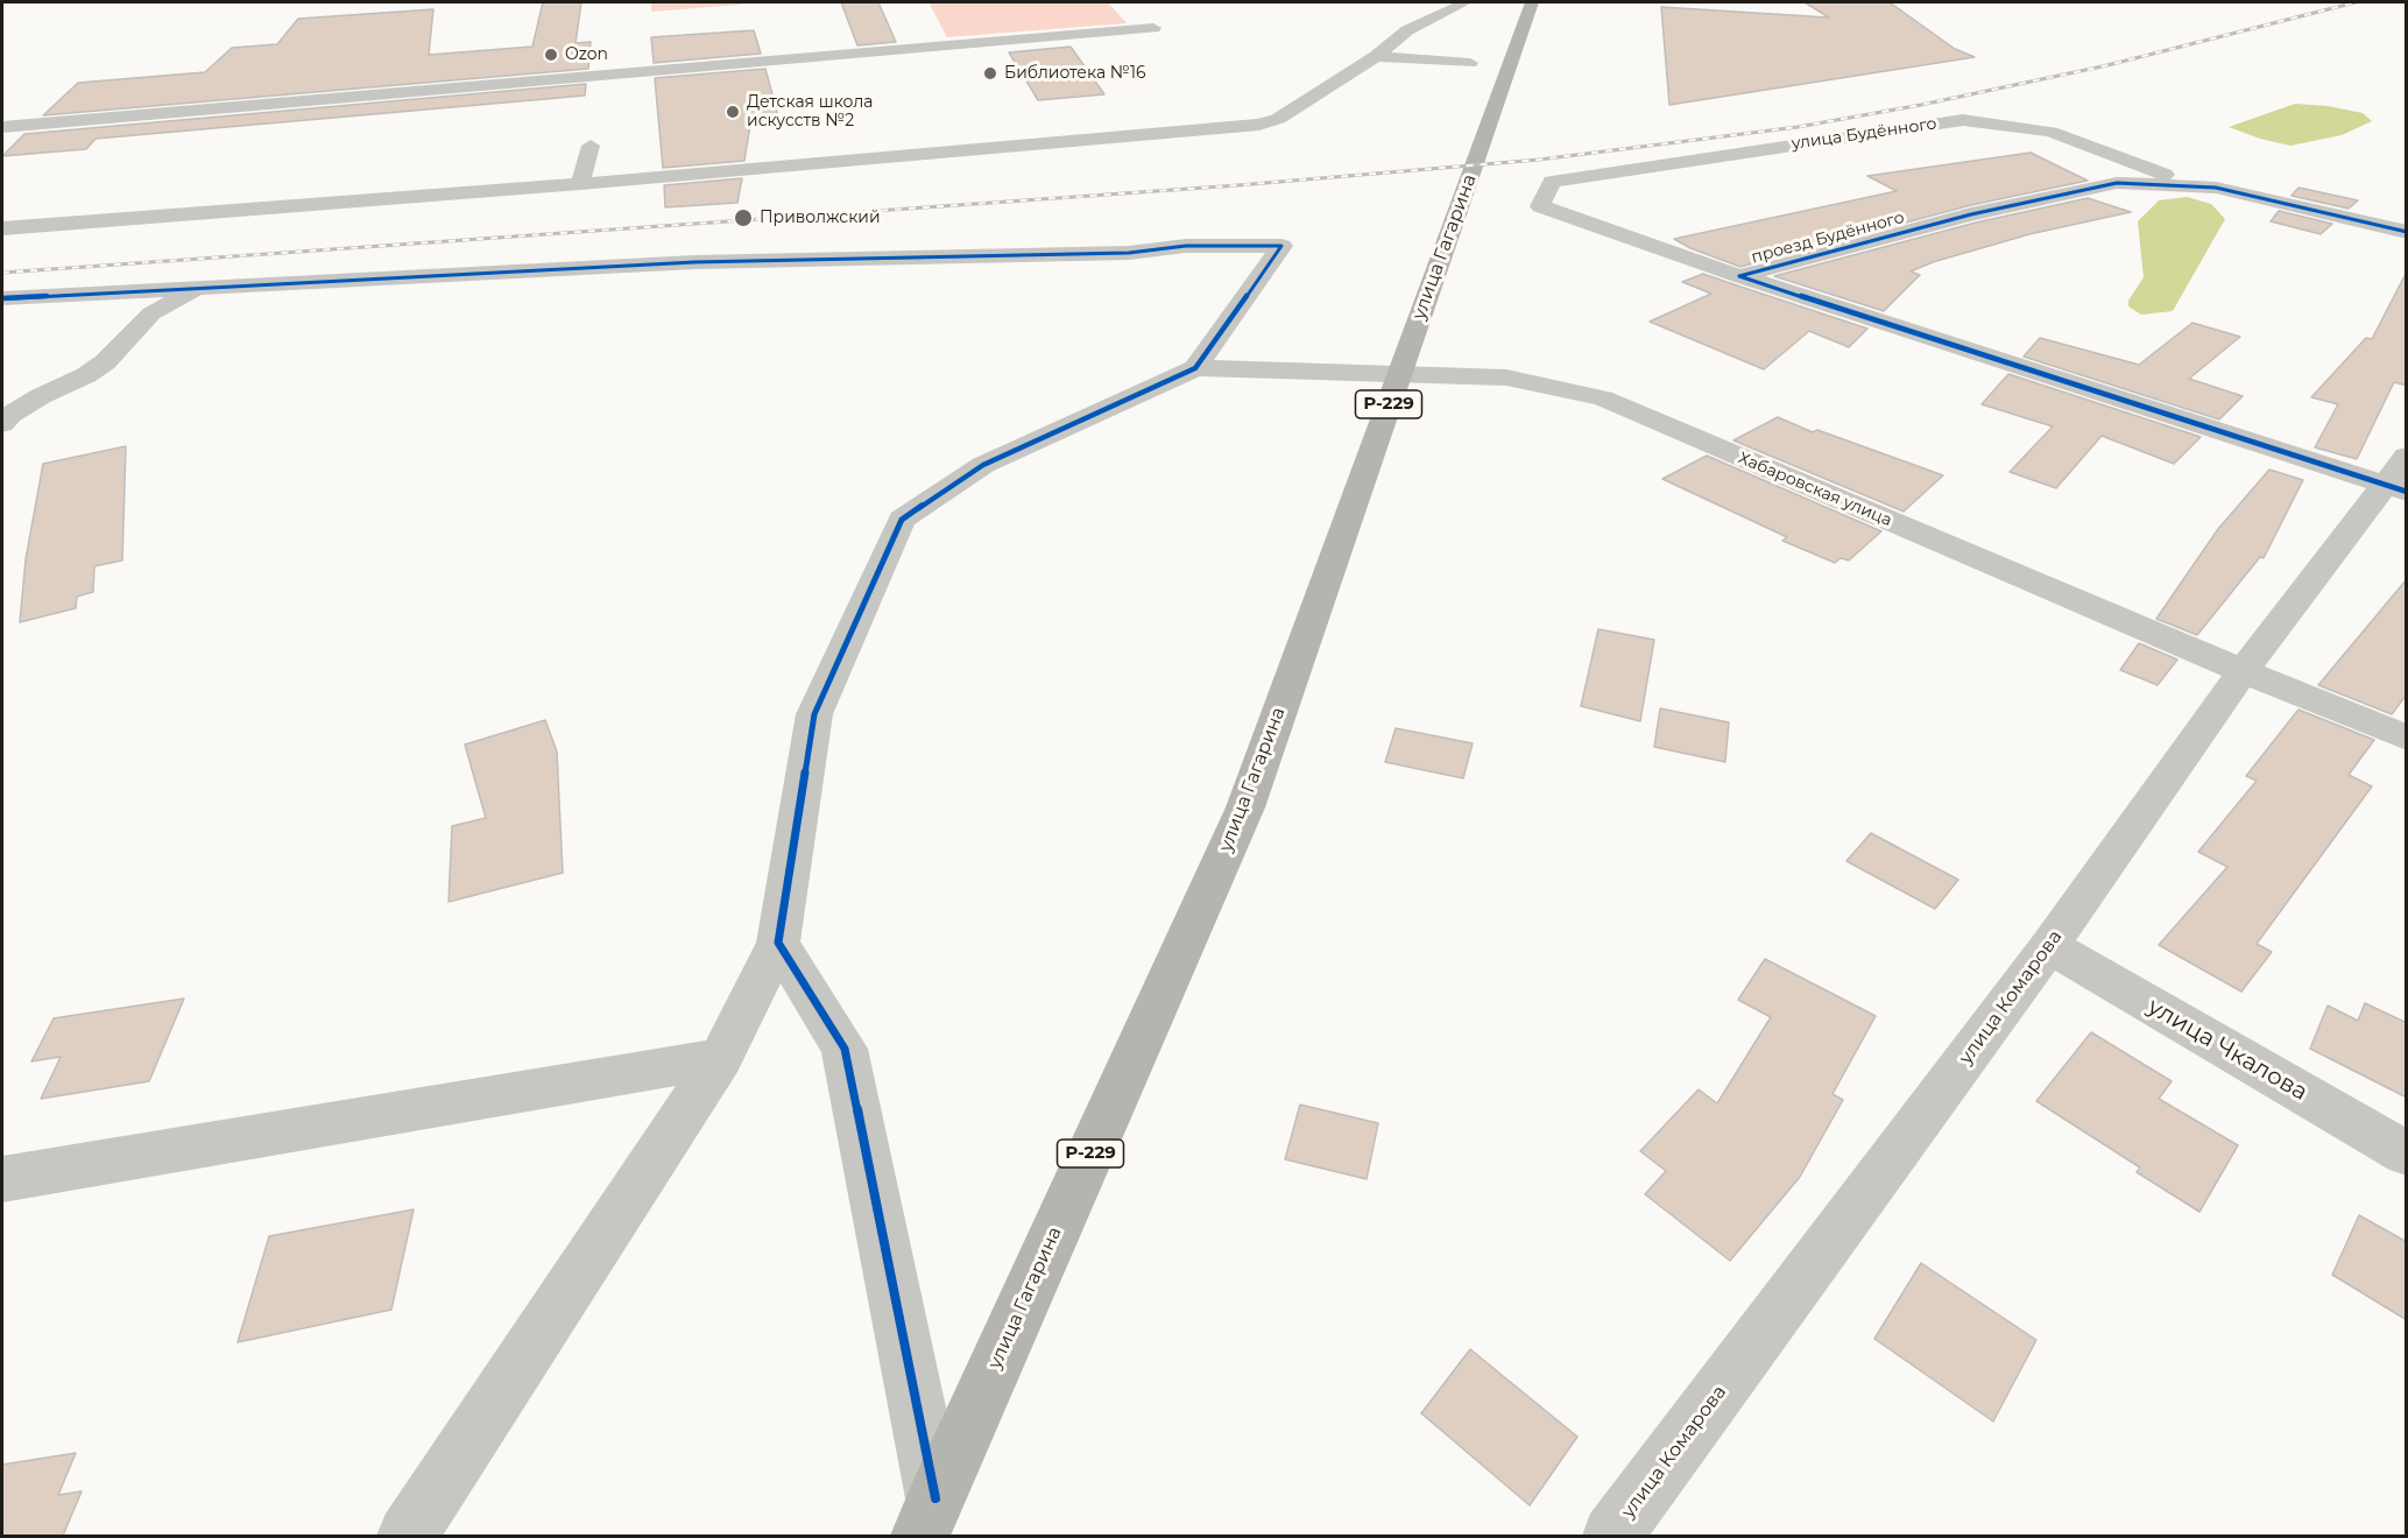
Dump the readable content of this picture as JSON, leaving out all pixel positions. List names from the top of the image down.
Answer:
{
  "streets": {
    "main road": ["улица Гагарина", "Р-229"],
    "street": [
      "улица Будённого",
      "проезд Будённого",
      "Хабаровская улица",
      "улица Комарова",
      "улица Чкалова"
    ]
  },
  "crossings": [
    ["улица Будённого", "проезд Будённого"],
    ["проезд Будённого", "улица Комарова"],
    ["Хабаровская улица", "улица Комарова"],
    ["улица Комарова", "улица Чкалова"]
  ],
  "places": [
    "Ozon",
    "Библиотека №16",
    "Детская школа искусств №2",
    "Приволжский"
  ]
}
